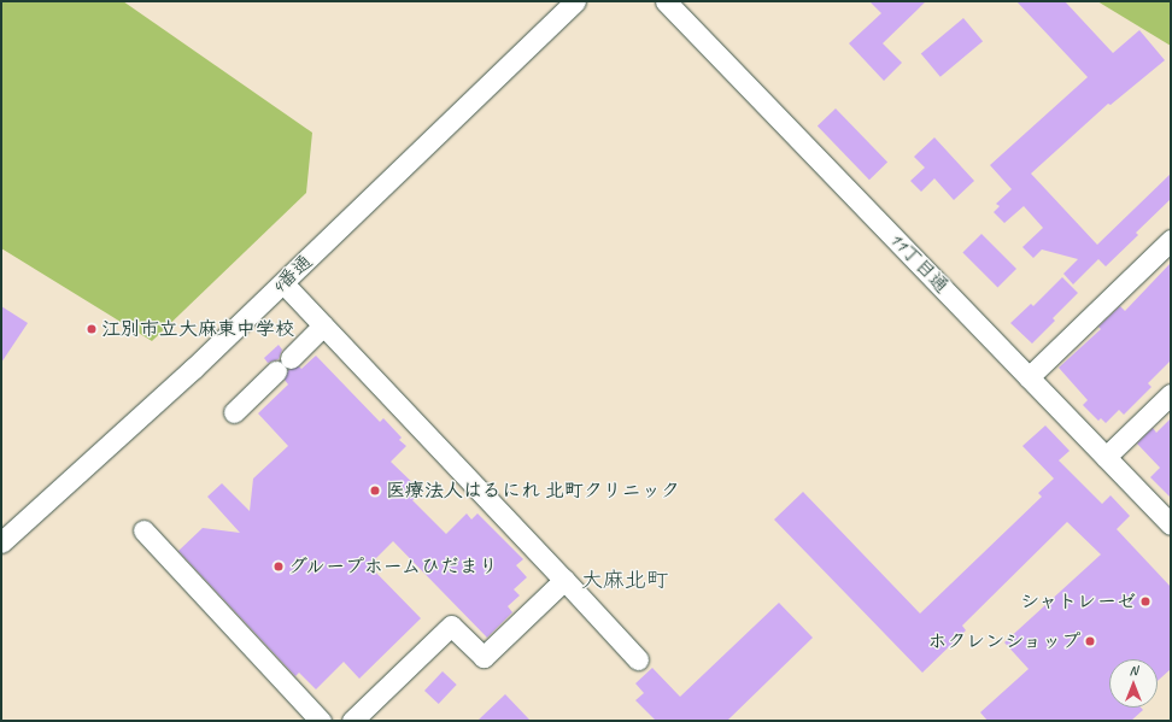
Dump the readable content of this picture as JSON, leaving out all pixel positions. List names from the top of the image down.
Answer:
{
  "streets": {
    "street": ["11丁目通", "4番通"]
  },
  "districts": ["大麻北町"],
  "places": [
    "江別市立大麻東中学校",
    "医療法人はるにれ 北町クリニック",
    "グループホームひだまり",
    "シャトレーゼ",
    "ホクレンショップ"
  ],
  "north": "top"
}
